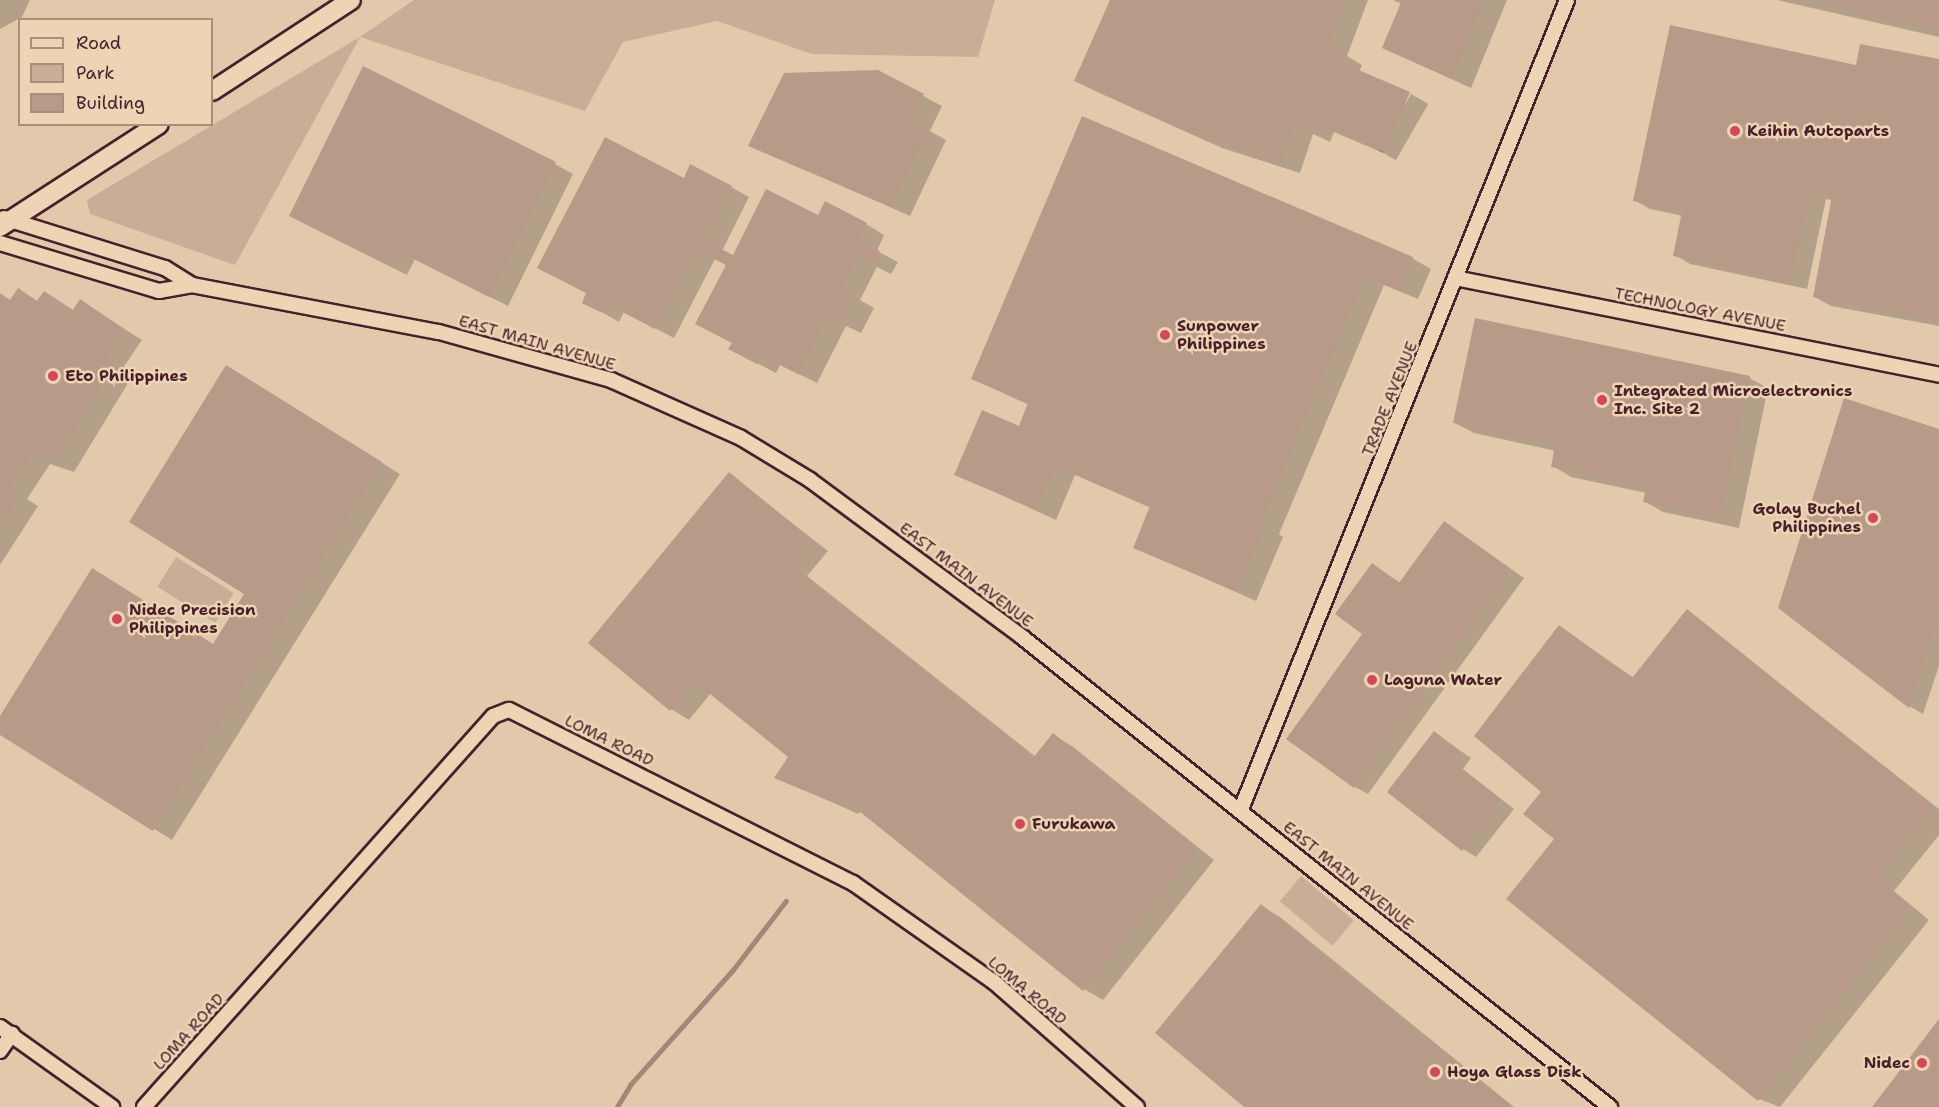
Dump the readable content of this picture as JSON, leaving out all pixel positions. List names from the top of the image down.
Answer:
{
  "streets": {
    "street": [
      "TECHNOLOGY AVENUE",
      "EAST MAIN AVENUE",
      "TRADE AVENUE",
      "LOMA ROAD"
    ]
  },
  "crossings": [
    ["TECHNOLOGY AVENUE", "TRADE AVENUE"],
    ["EAST MAIN AVENUE", "TRADE AVENUE"]
  ],
  "places": [
    "Keihin Autoparts",
    "Sunpower Philippines",
    "Eto Philippines",
    "Integrated Microelectronics Inc. Site 2",
    "Golay Buchel Philippines",
    "Nidec Precision Philippines",
    "Laguna Water",
    "Furukawa",
    "Nidec",
    "Hoya Glass Disk"
  ],
  "legend": ["Road", "Park", "Building"]
}
